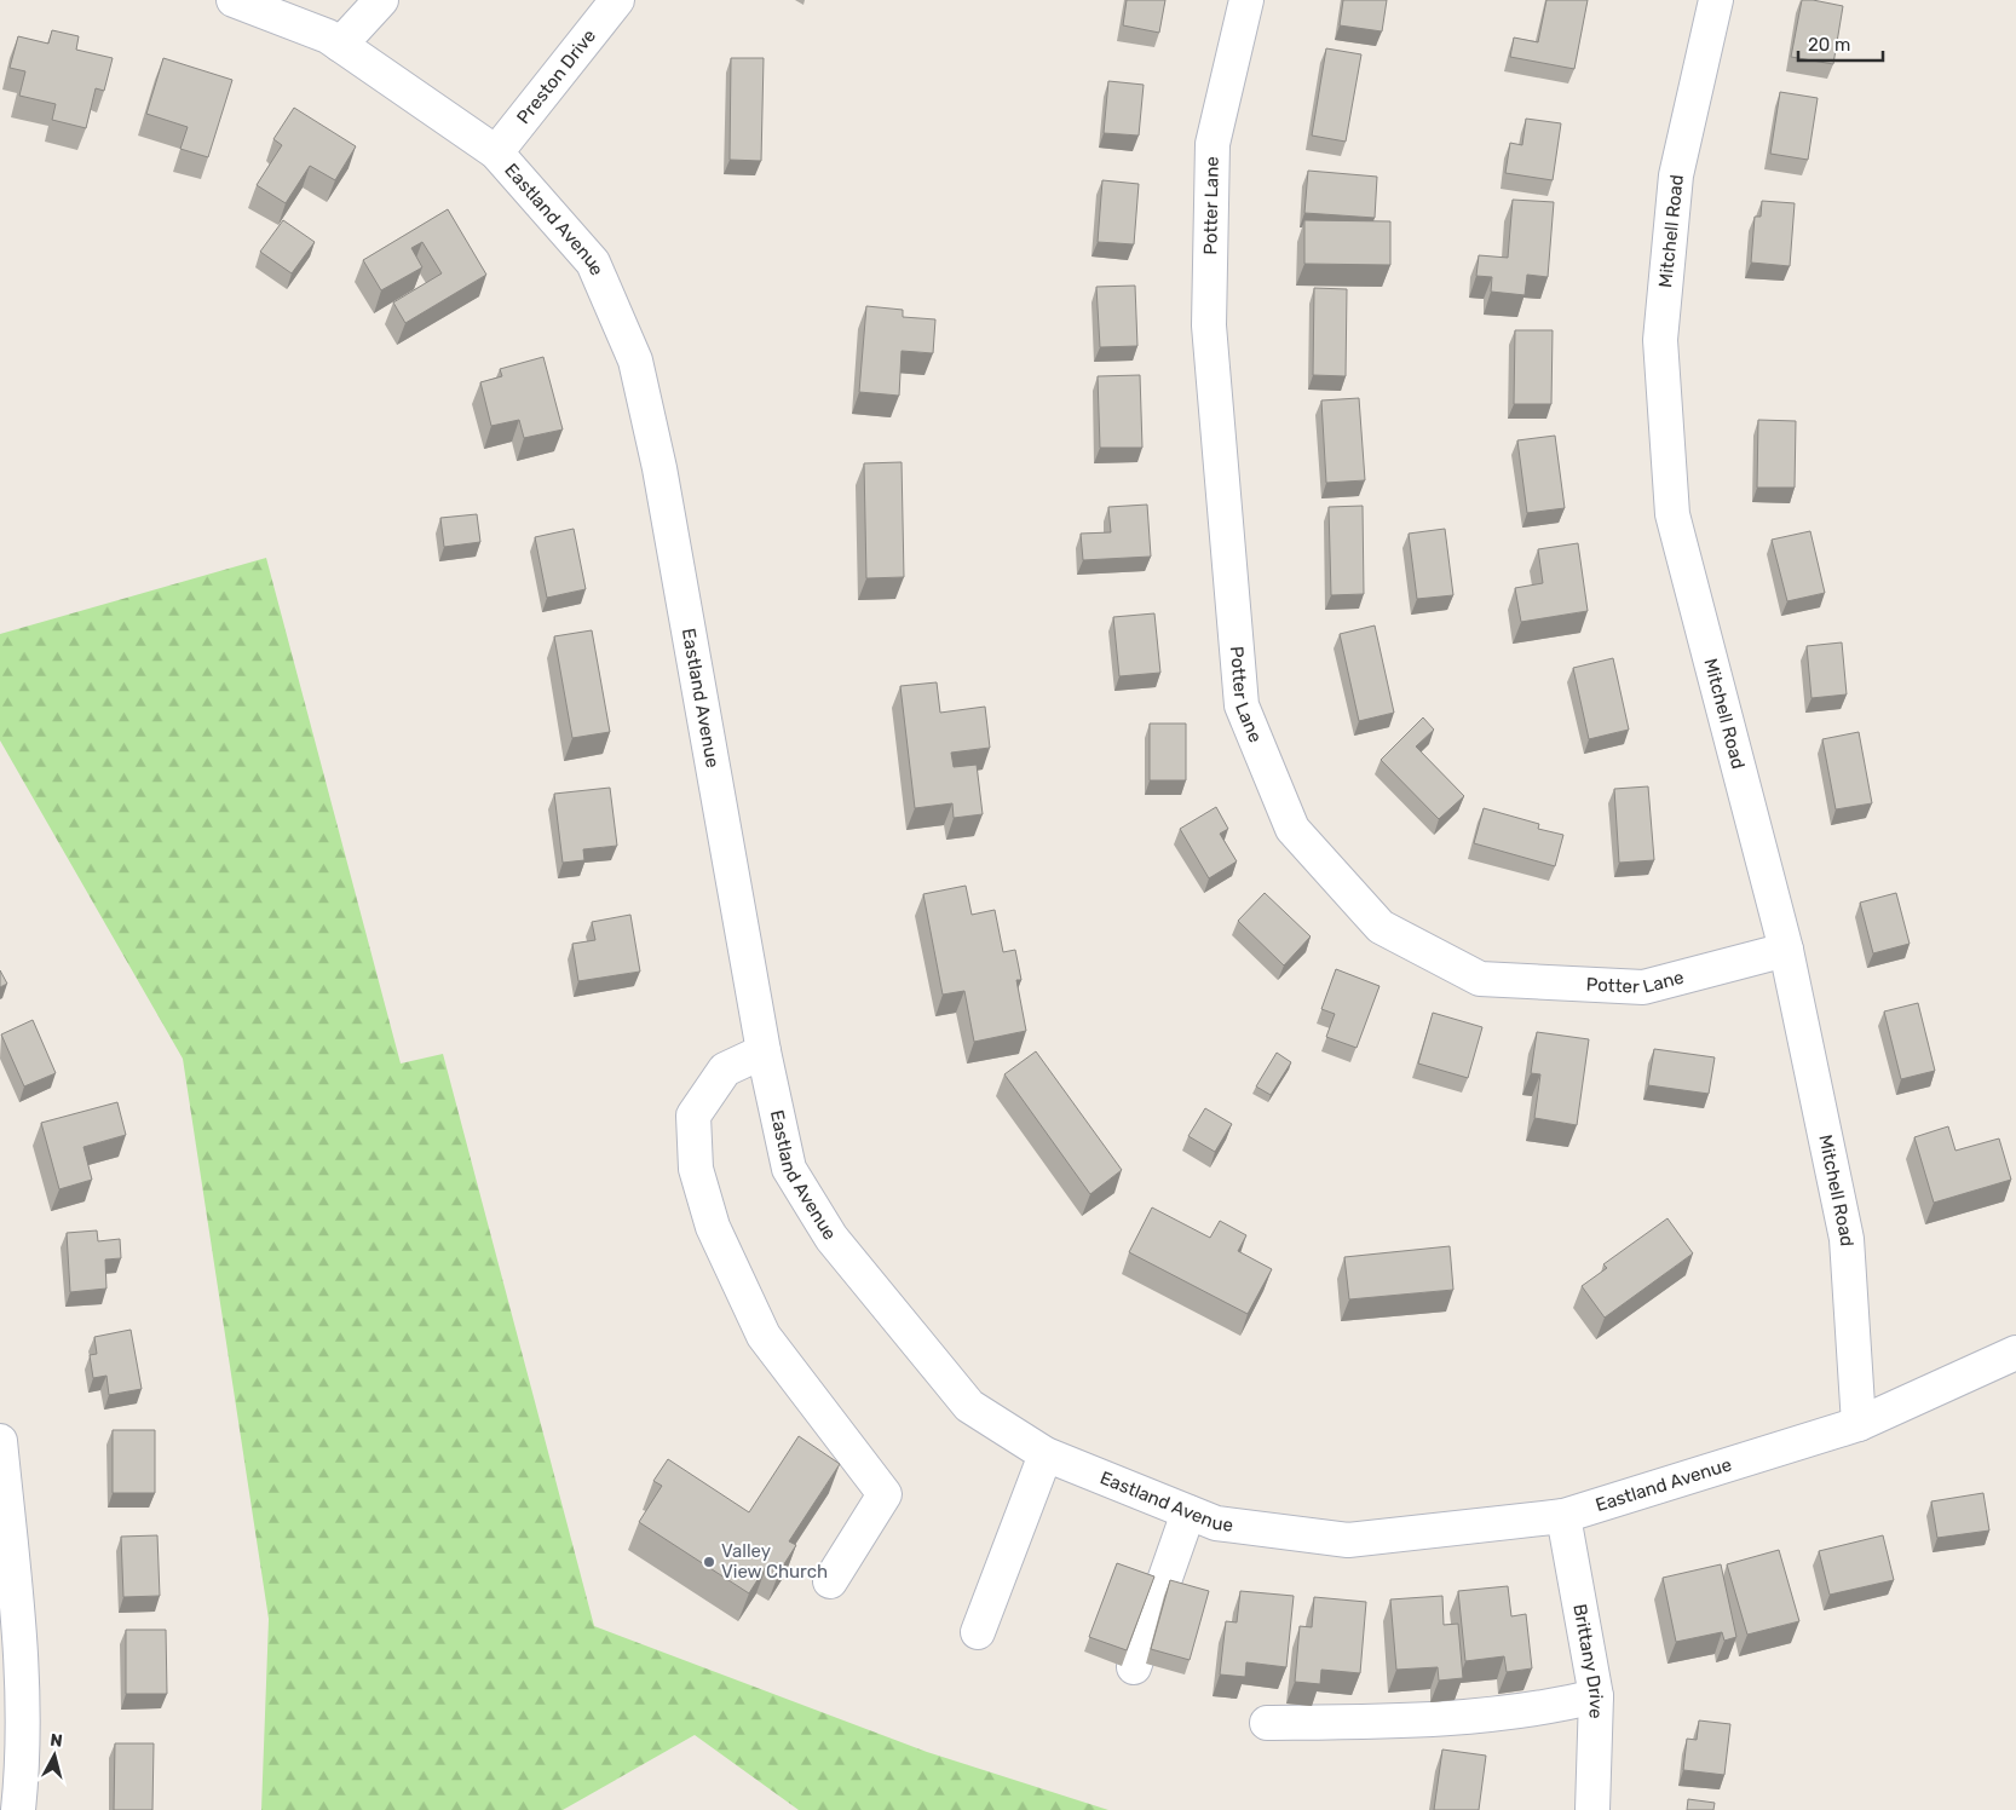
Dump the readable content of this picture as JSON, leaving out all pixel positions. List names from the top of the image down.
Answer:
{
  "streets": {
    "street": [
      "Preston Drive",
      "Potter Lane",
      "Eastland Avenue",
      "Mitchell Road",
      "Brittany Drive"
    ]
  },
  "crossings": [
    ["Preston Drive", "Eastland Avenue"],
    ["Potter Lane", "Mitchell Road"],
    ["Eastland Avenue", "Mitchell Road"],
    ["Eastland Avenue", "Brittany Drive"]
  ],
  "places": ["Valley View Church"],
  "scale_bar": "20 m",
  "north": "top"
}
